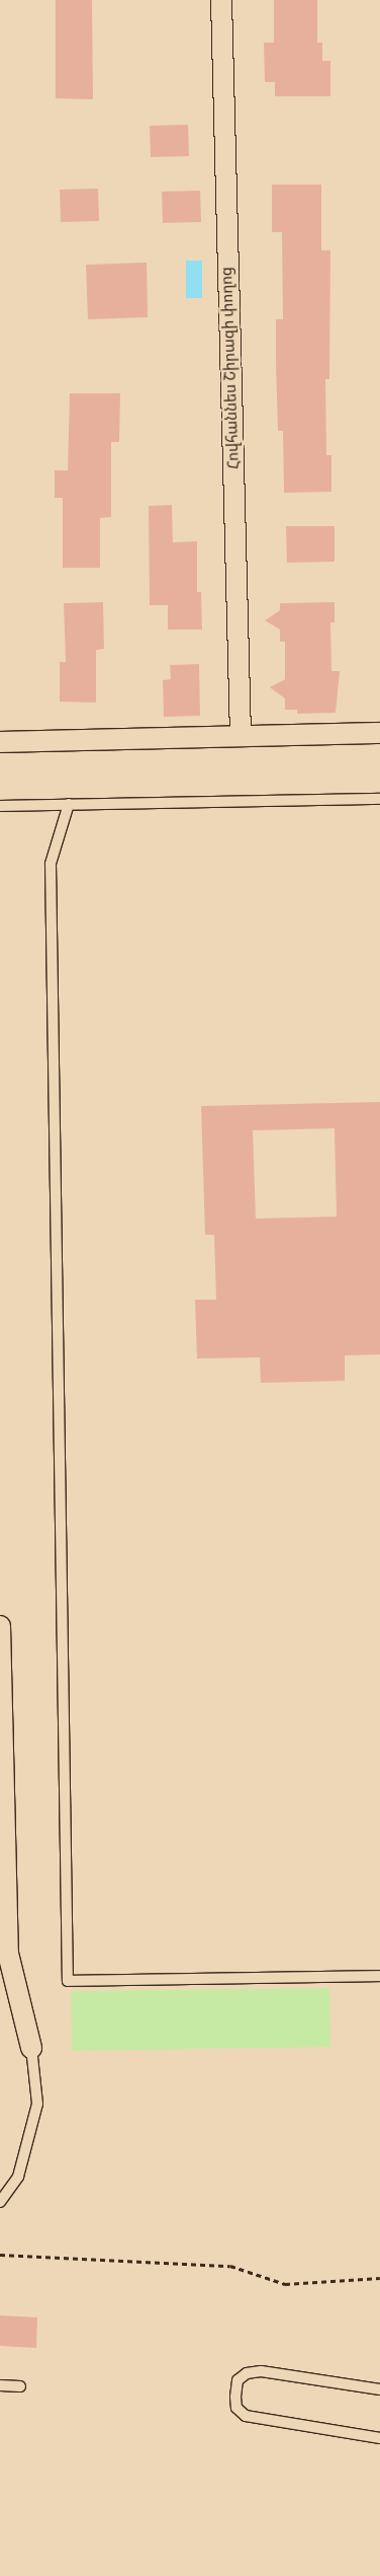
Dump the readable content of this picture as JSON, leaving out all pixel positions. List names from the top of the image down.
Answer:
{
  "streets": {
    "street": ["Հովհաննես Շիրազի փողոց"]
  }
}
